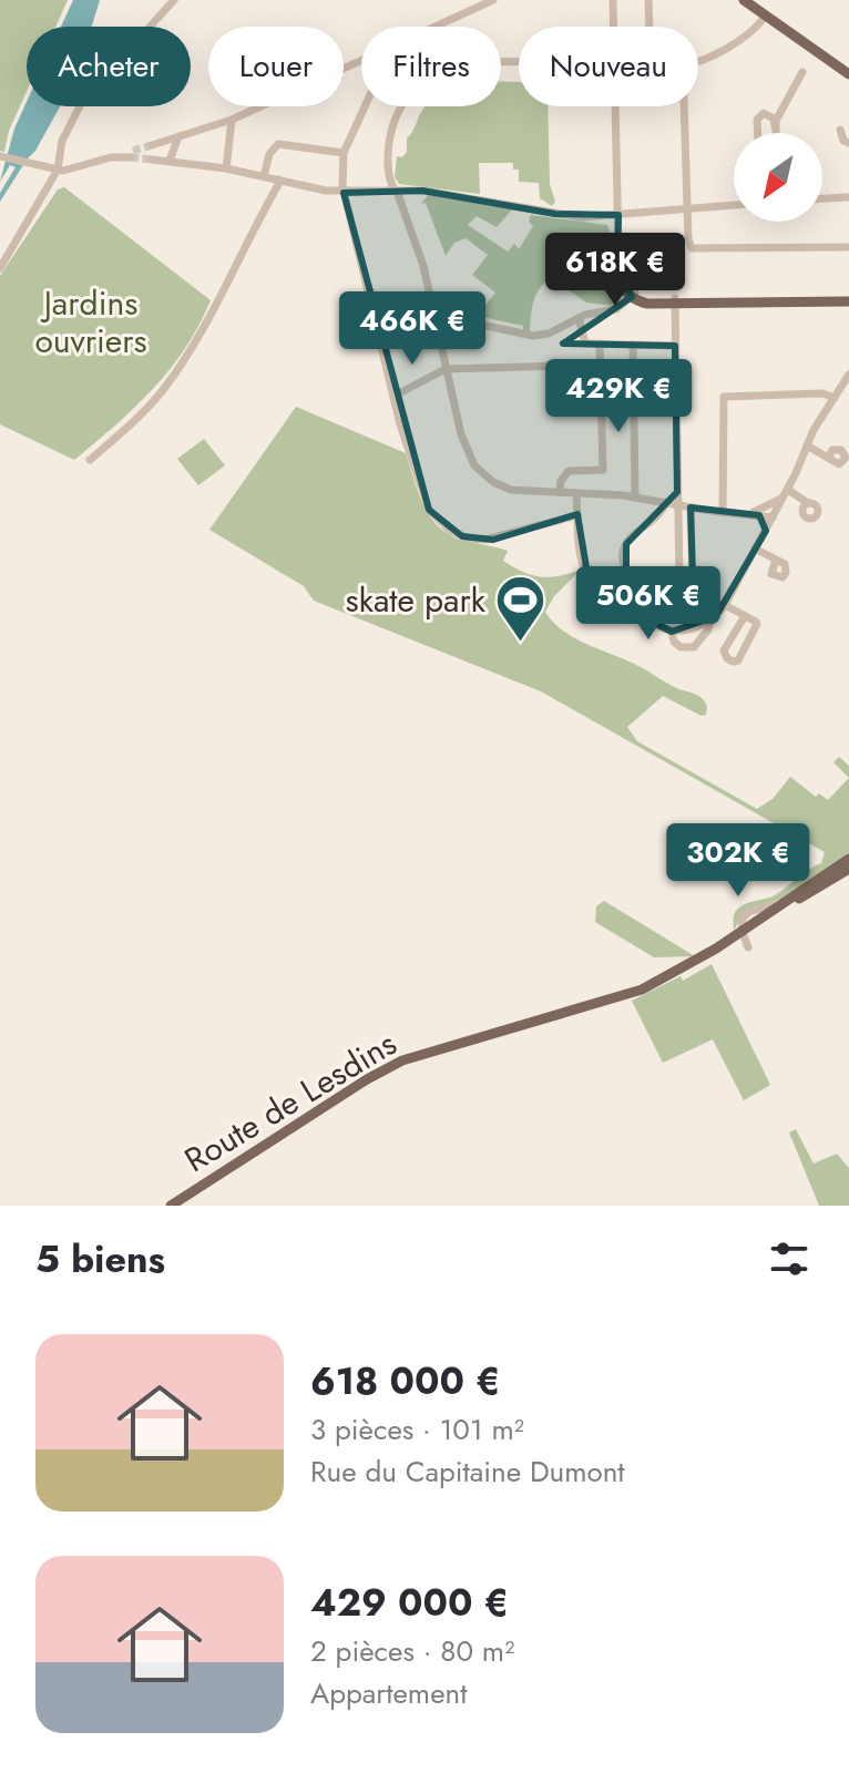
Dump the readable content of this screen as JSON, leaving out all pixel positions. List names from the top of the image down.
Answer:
{
  "streets": {
    "main road": ["Route de Lesdins"]
  },
  "parks": ["Jardins ouvriers"],
  "places": {
    "sports": ["skate park"]
  },
  "north": "bottom left",
  "page": {
    "chip": [
      "Acheter",
      "Louer",
      "Filtres",
      "Nouveau"
    ],
    "price": [
      "618K €",
      "466K €",
      "429K €",
      "506K €",
      "302K €"
    ],
    "heading": "5 biens",
    "list": [
      {
        "name": "618 000 €",
        "note": "3 pièces · 101 m² · Rue du Capitaine Dumont"
      },
      {
        "name": "429 000 €",
        "note": "2 pièces · 80 m² · Appartement"
      }
    ]
  }
}
